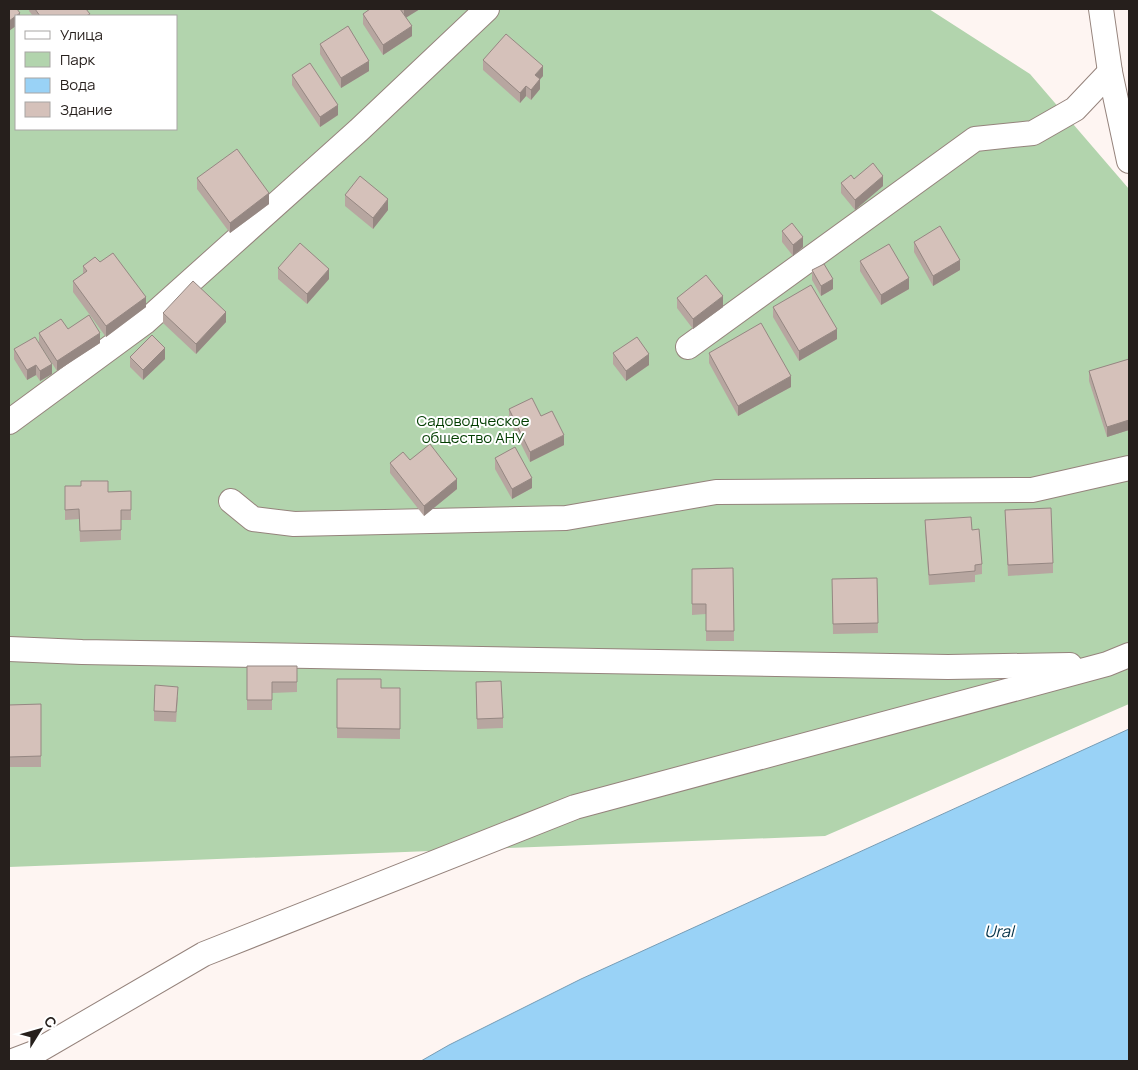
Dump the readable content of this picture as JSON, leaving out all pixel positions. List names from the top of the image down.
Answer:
{
  "water": ["Ural"],
  "parks": ["Садоводческое общество АНУ"],
  "legend": [
    "Улица",
    "Парк",
    "Вода",
    "Здание"
  ],
  "north": "top right"
}
